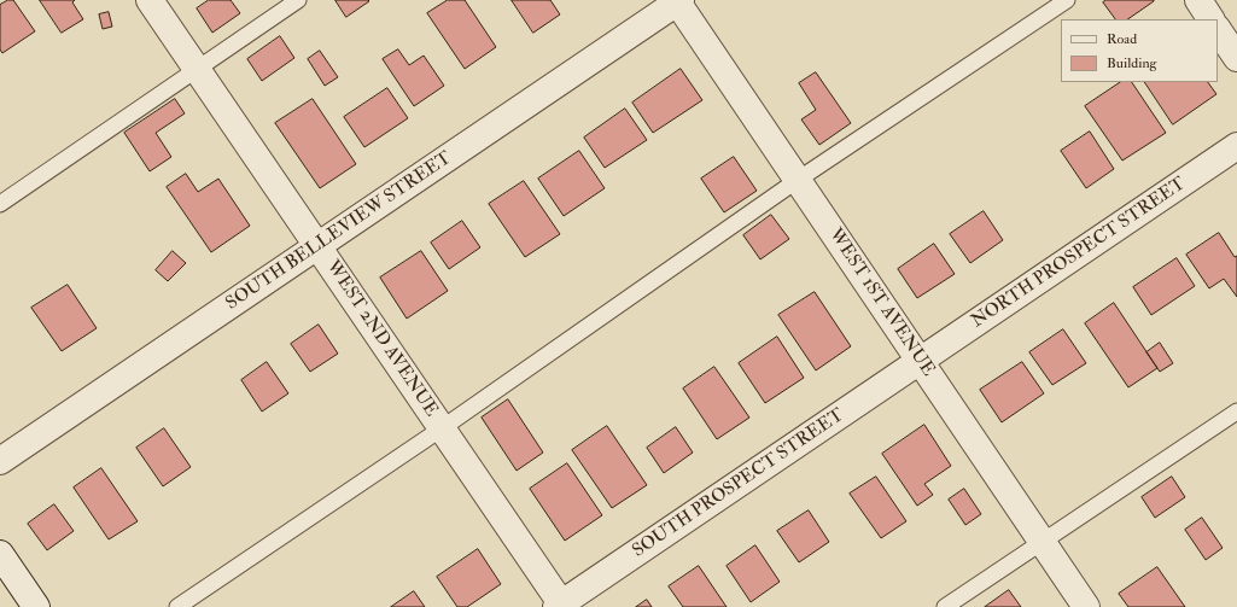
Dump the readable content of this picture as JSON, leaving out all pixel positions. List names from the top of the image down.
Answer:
{
  "streets": {
    "street": [
      "SOUTH BELLEVIEW STREET",
      "NORTH PROSPECT STREET",
      "WEST 1ST AVENUE",
      "WEST 2ND AVENUE",
      "SOUTH PROSPECT STREET"
    ]
  },
  "crossings": [
    ["SOUTH BELLEVIEW STREET", "WEST 1ST AVENUE"],
    ["SOUTH BELLEVIEW STREET", "WEST 2ND AVENUE"],
    ["NORTH PROSPECT STREET", "WEST 1ST AVENUE"],
    ["NORTH PROSPECT STREET", "SOUTH PROSPECT STREET"],
    ["WEST 1ST AVENUE", "SOUTH PROSPECT STREET"],
    ["WEST 2ND AVENUE", "SOUTH PROSPECT STREET"]
  ],
  "legend": ["Road", "Building"]
}
